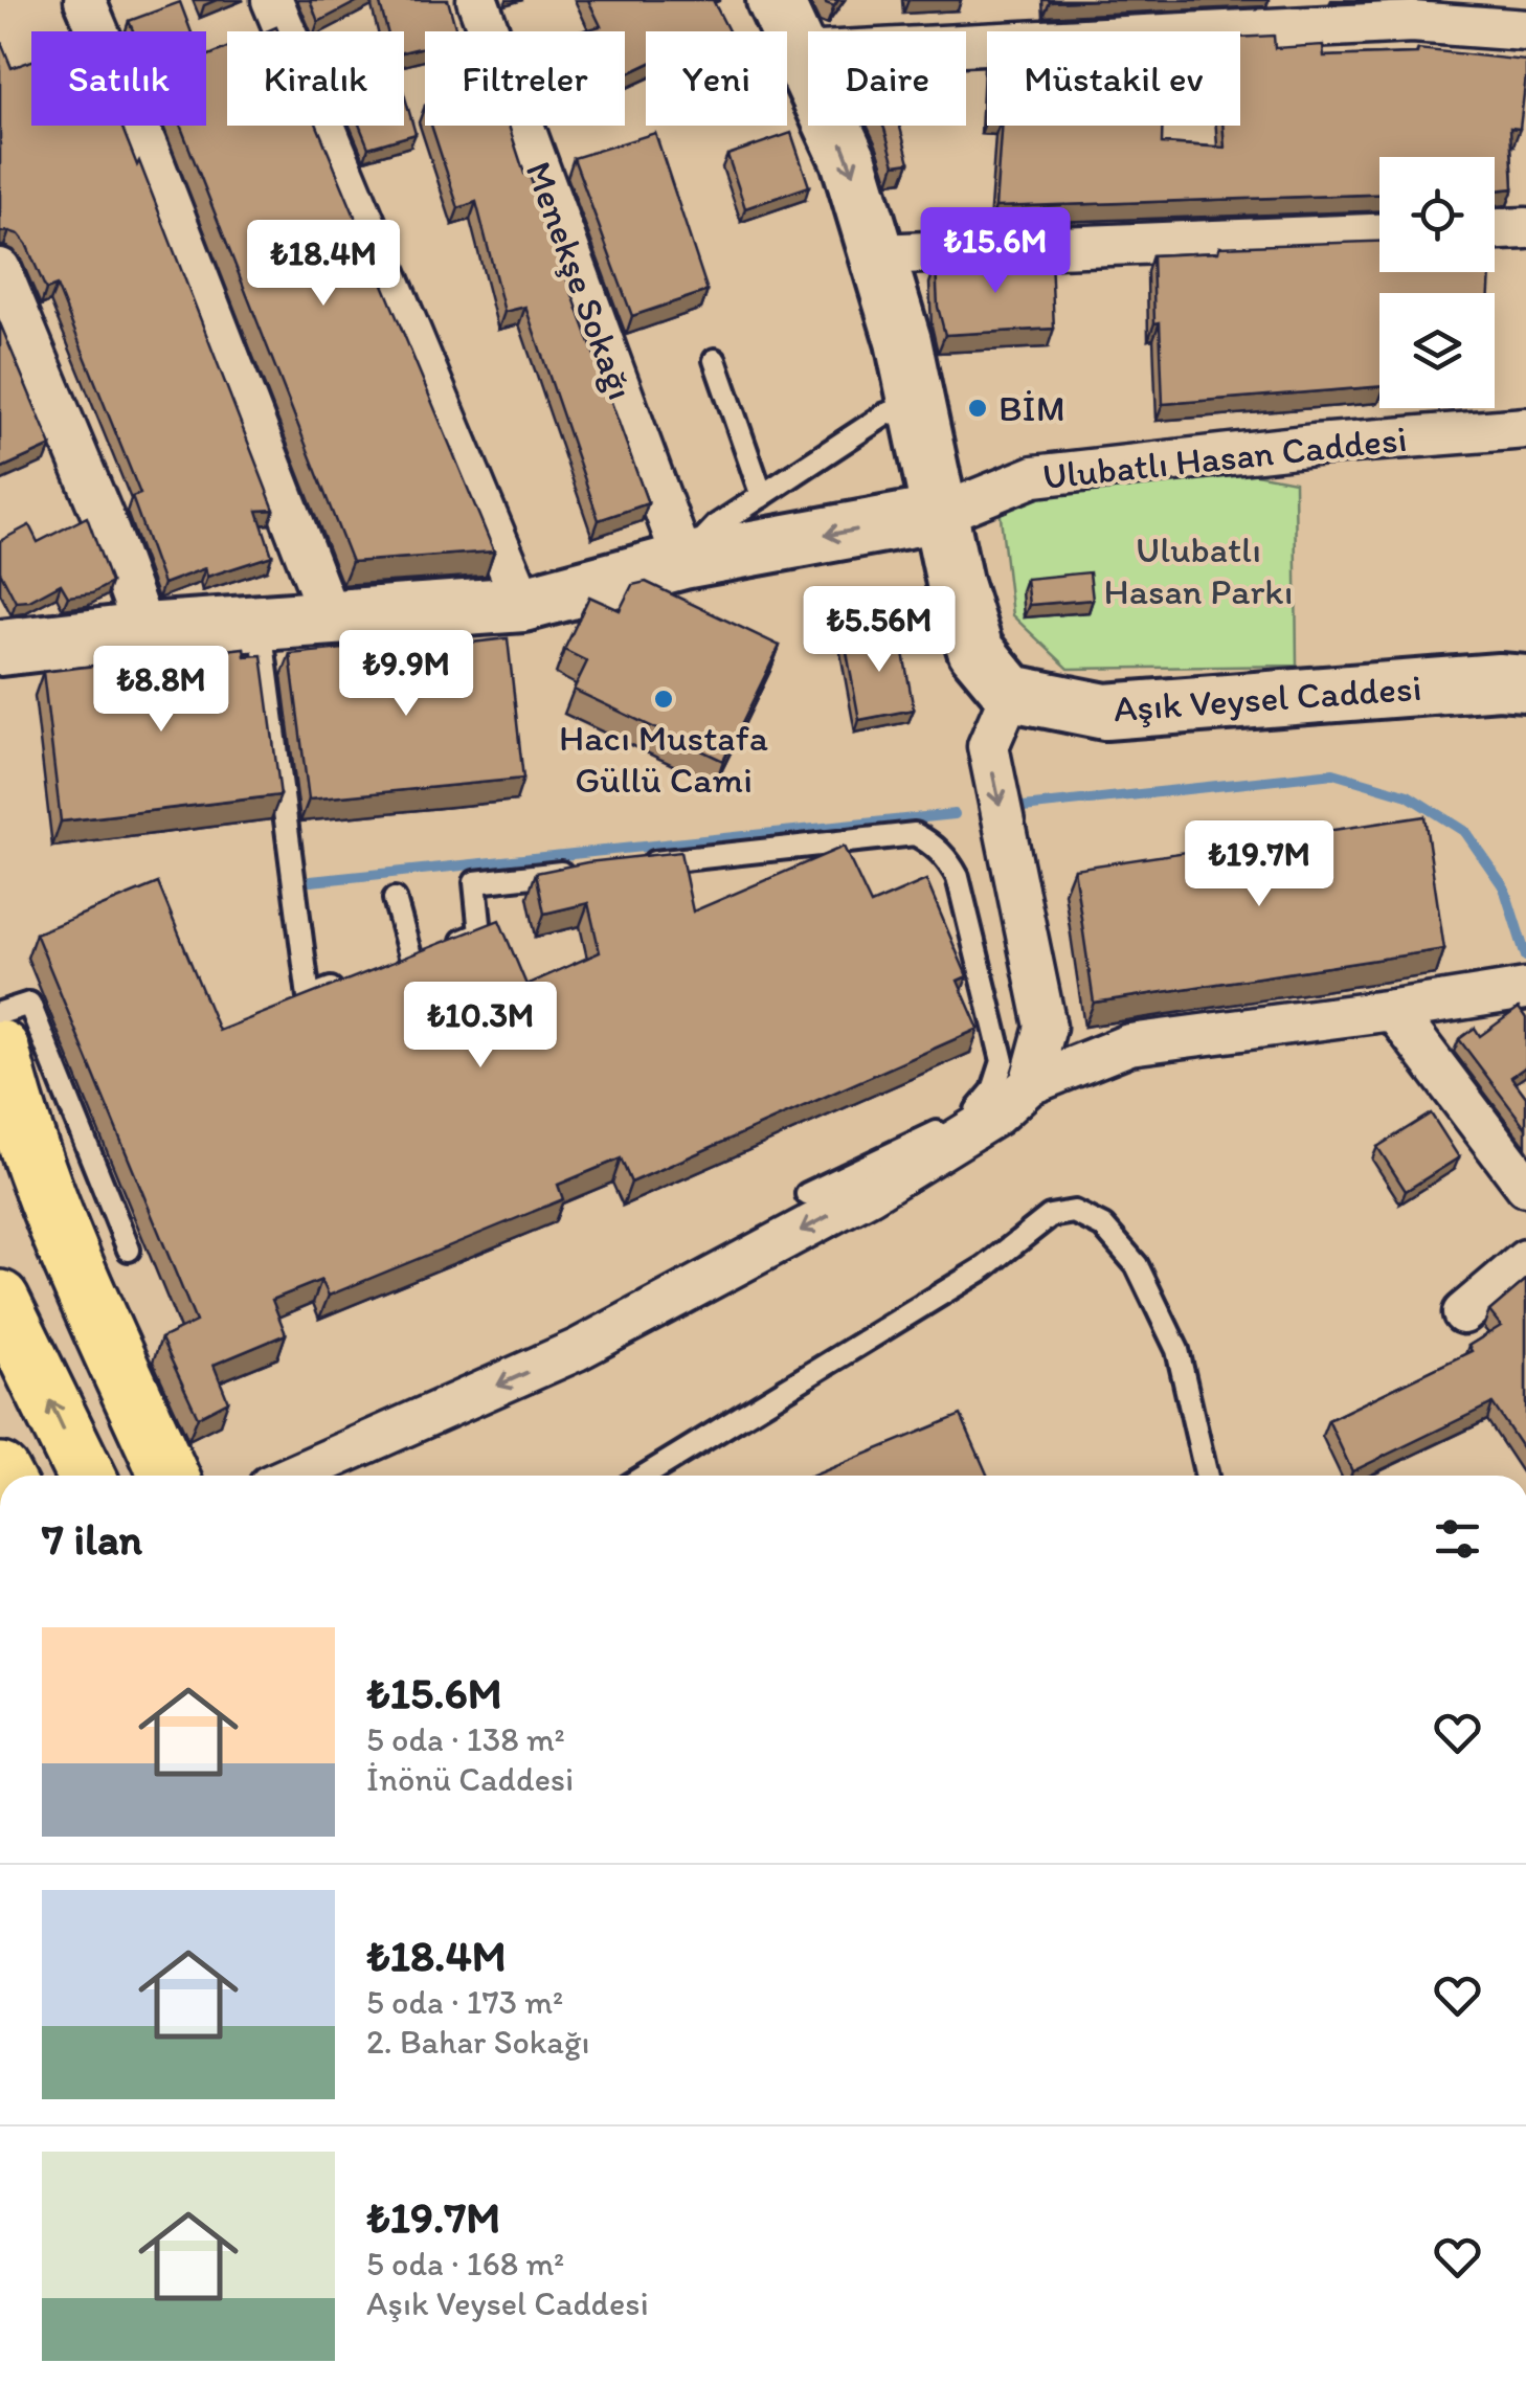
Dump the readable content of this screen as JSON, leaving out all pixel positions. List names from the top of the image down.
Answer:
{
  "streets": {
    "main road": ["Ulubatlı Hasan Caddesi", "Aşık Veysel Caddesi"],
    "street": ["Menekşe Sokağı"]
  },
  "crossings": [
    ["Menekşe Sokağı", "Ulubatlı Hasan Caddesi"]
  ],
  "parks": ["Ulubatlı Hasan Parkı"],
  "places": ["BİM", "Hacı Mustafa Güllü Cami"],
  "page": {
    "chip": [
      "Satılık",
      "Kiralık",
      "Filtreler",
      "Yeni",
      "Daire",
      "Müstakil ev"
    ],
    "price": [
      "₺15.6M",
      "₺18.4M",
      "₺5.56M",
      "₺9.9M",
      "₺8.8M",
      "₺19.7M",
      "₺10.3M"
    ],
    "heading": "7 ilan",
    "list": [
      {
        "name": "₺15.6M",
        "note": "5 oda · 138 m² · İnönü Caddesi"
      },
      {
        "name": "₺18.4M",
        "note": "5 oda · 173 m² · 2. Bahar Sokağı"
      },
      {
        "name": "₺19.7M",
        "note": "5 oda · 168 m² · Aşık Veysel Caddesi"
      }
    ]
  }
}
